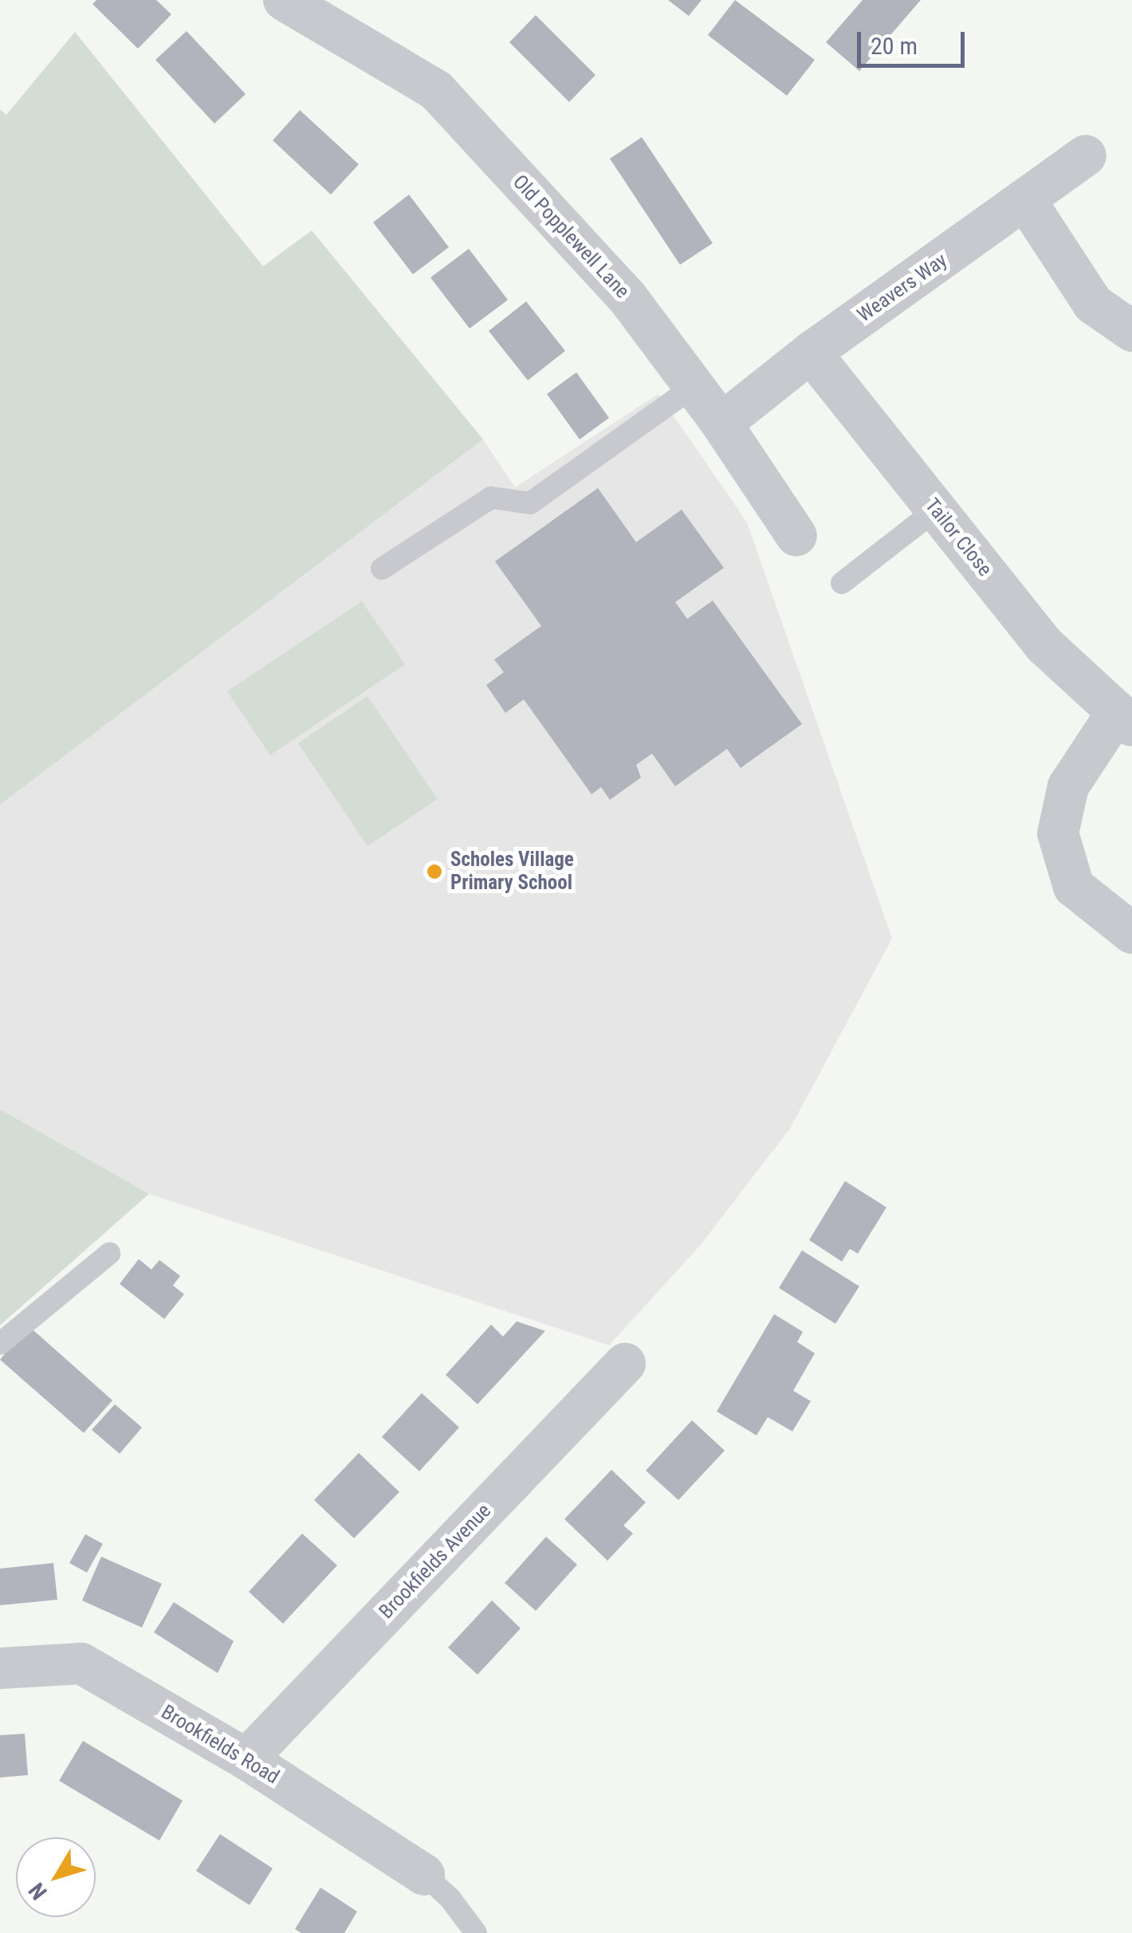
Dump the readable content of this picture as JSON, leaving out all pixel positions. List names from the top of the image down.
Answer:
{
  "streets": {
    "street": [
      "Old Popplewell Lane",
      "Weavers Way",
      "Tailor Close",
      "Brookfields Avenue",
      "Brookfields Road"
    ]
  },
  "crossings": [
    ["Old Popplewell Lane", "Weavers Way"],
    ["Weavers Way", "Tailor Close"],
    ["Brookfields Avenue", "Brookfields Road"]
  ],
  "places": ["Scholes Village Primary School"],
  "scale_bar": "20 m",
  "north": "bottom left"
}
